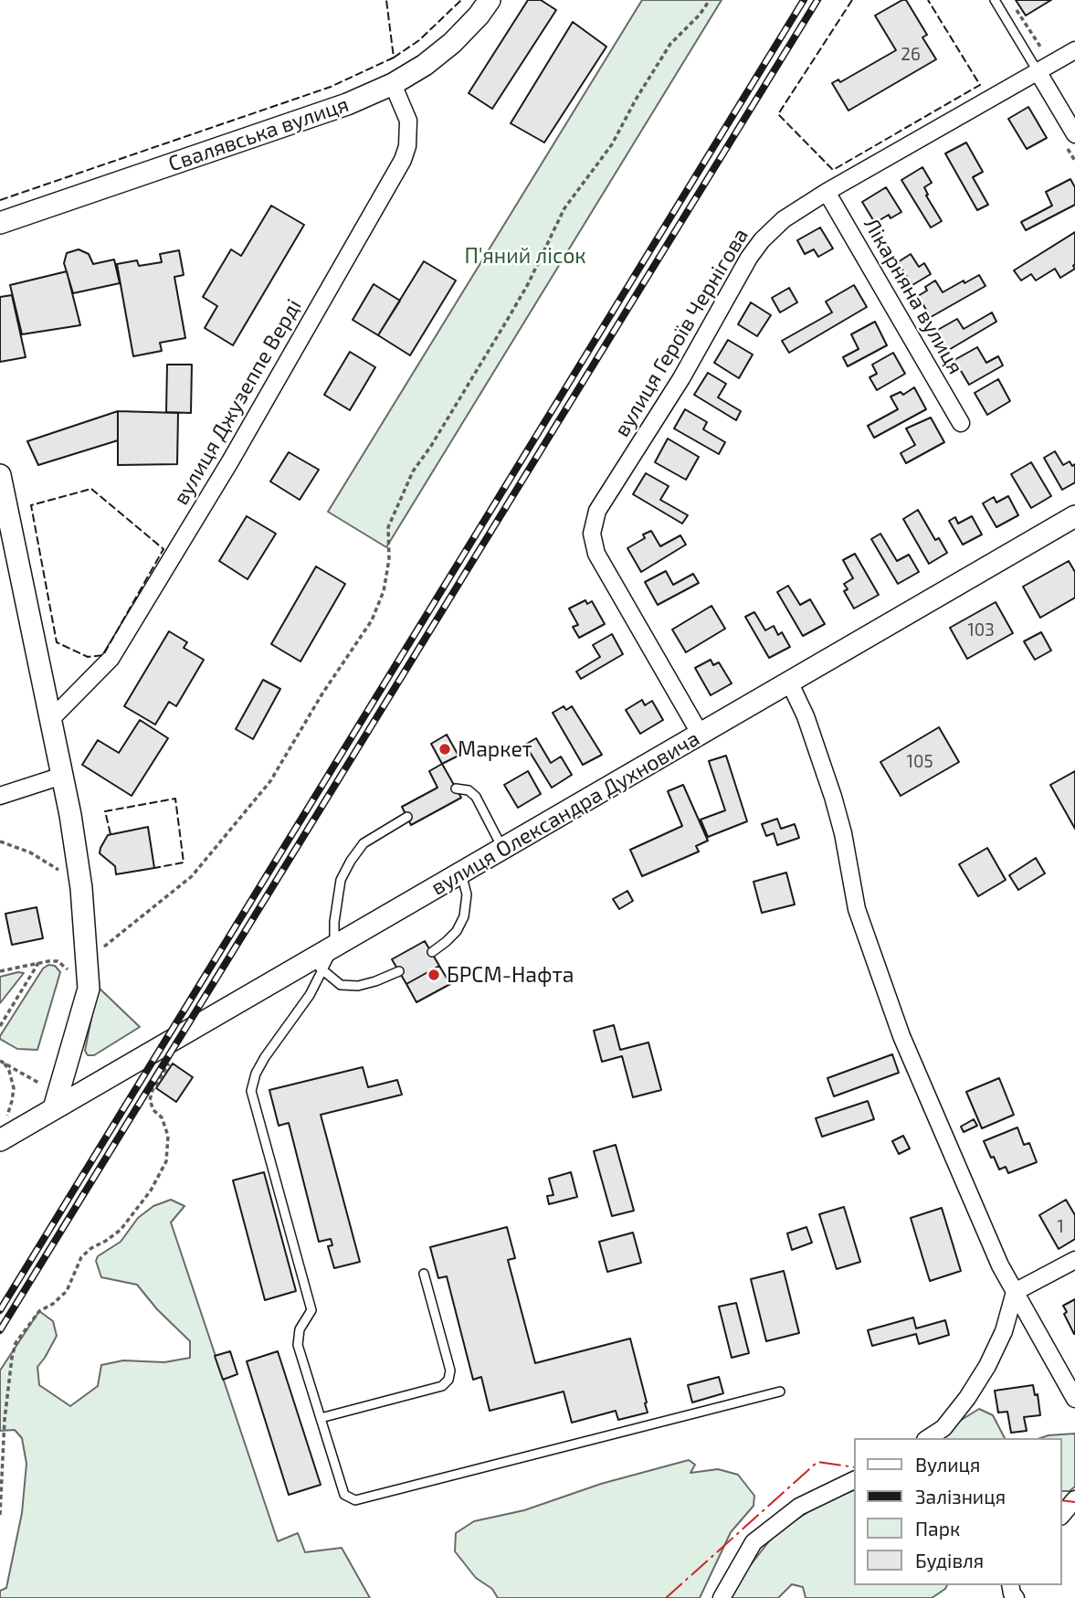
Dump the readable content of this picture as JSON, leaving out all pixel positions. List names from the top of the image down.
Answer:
{
  "streets": {
    "main road": ["Свалявська вулиця", "вулиця Олександра Духновича"],
    "street": ["Лікарняна вулиця", "вулиця Героїв Чернігова", "вулиця Джузеппе Верді"]
  },
  "crossings": [
    ["Свалявська вулиця", "вулиця Джузеппе Верді"],
    ["Лікарняна вулиця", "вулиця Героїв Чернігова"],
    ["вулиця Героїв Чернігова", "вулиця Олександра Духновича"]
  ],
  "parks": ["П'яний лісок"],
  "places": ["Маркет", "БРСМ-Нафта"],
  "house_numbers": [
    "26",
    "103",
    "105",
    "1"
  ],
  "legend": [
    "Вулиця",
    "Залізниця",
    "Парк",
    "Будівля"
  ]
}
